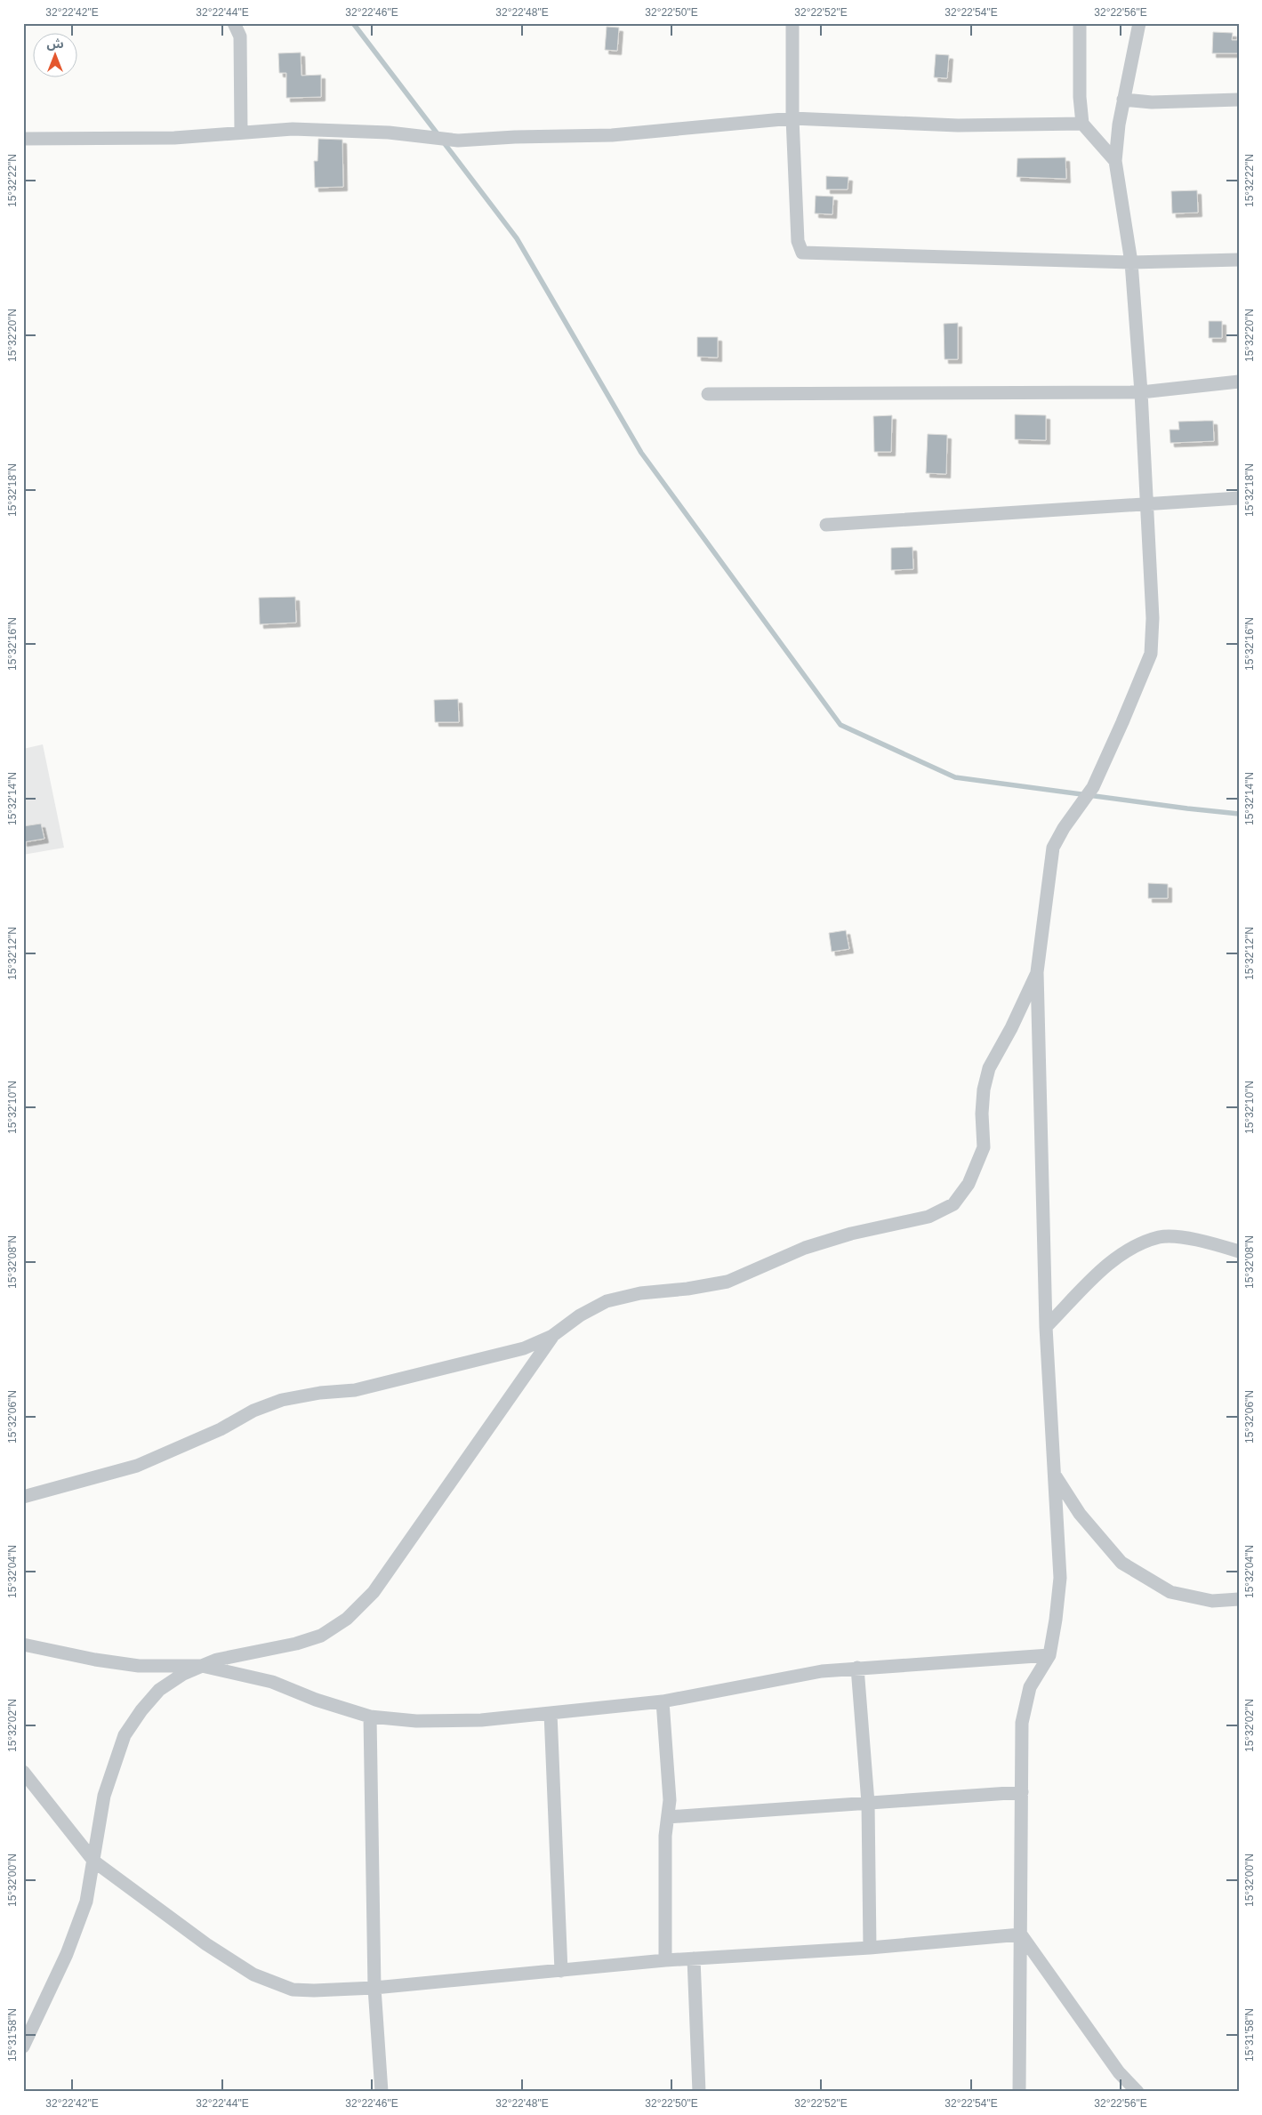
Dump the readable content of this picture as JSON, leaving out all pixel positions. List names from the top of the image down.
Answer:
{
  "north": "top",
  "coordinates": [
    "32°22'42\"E",
    "32°22'44\"E",
    "32°22'46\"E",
    "32°22'48\"E",
    "32°22'50\"E",
    "32°22'52\"E",
    "32°22'54\"E",
    "32°22'56\"E",
    "15°32'22\"N",
    "15°32'20\"N",
    "15°32'18\"N",
    "15°32'16\"N",
    "15°32'14\"N",
    "15°32'12\"N",
    "15°32'10\"N",
    "15°32'08\"N",
    "15°32'06\"N",
    "15°32'04\"N",
    "15°32'02\"N",
    "15°32'00\"N",
    "15°31'58\"N"
  ]
}
